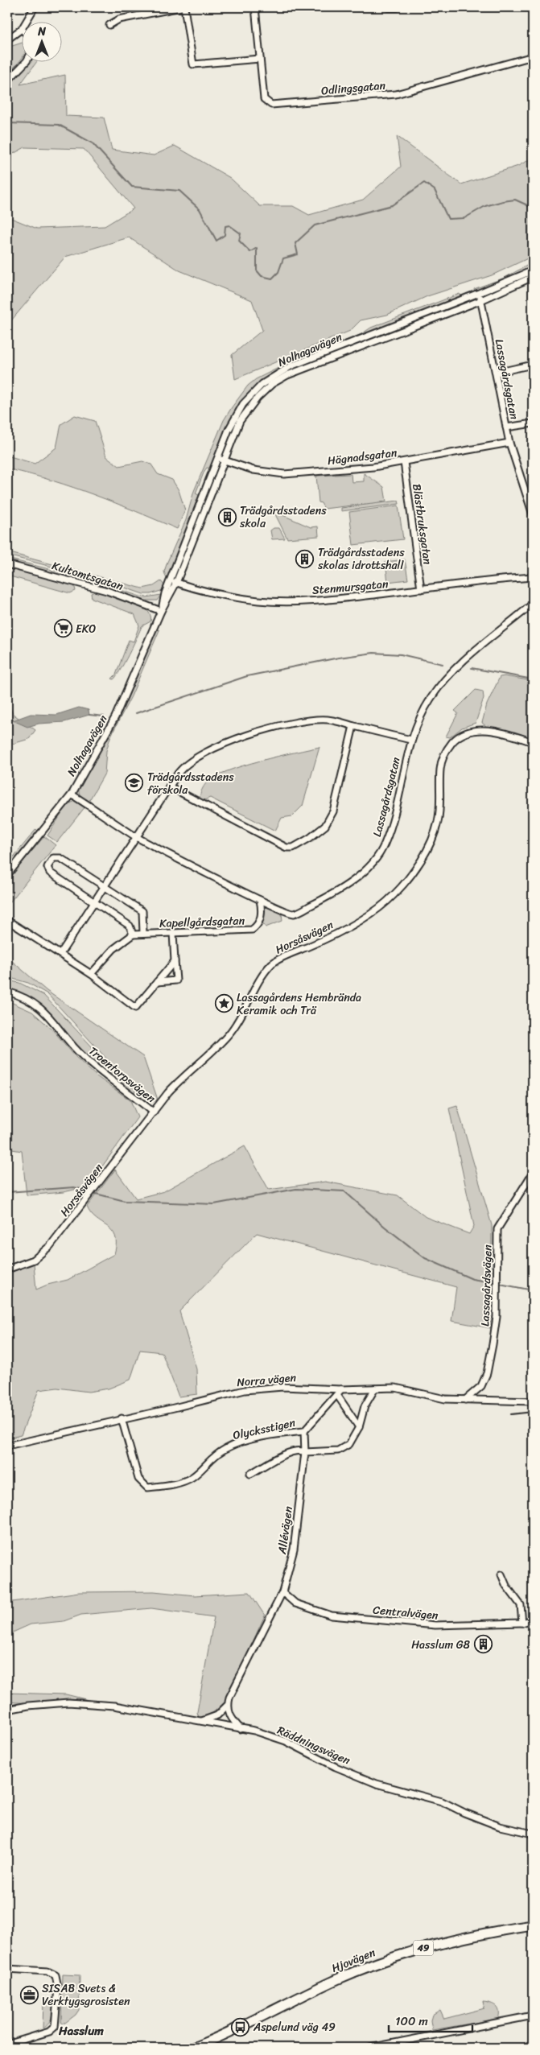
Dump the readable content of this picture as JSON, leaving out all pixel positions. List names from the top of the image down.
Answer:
{
  "streets": {
    "main road": ["49", "Hjovägen"],
    "street": [
      "Odlingsgatan",
      "Nolhagavägen",
      "Lassagårdsgatan",
      "Hägnadsgatan",
      "Blästbruksgatan",
      "Kultomtsgatan",
      "Stenmursgatan",
      "Kapellgårdsgatan",
      "Horsåsvägen",
      "Troentorpsvägen",
      "Lassagårdsvägen",
      "Norra vägen",
      "Olycksstigen",
      "Allévägen",
      "Centralvägen",
      "Räddningsvägen"
    ]
  },
  "crossings": [
    ["Nolhagavägen", "Lassagårdsgatan"],
    ["Nolhagavägen", "Hägnadsgatan"],
    ["Nolhagavägen", "Kultomtsgatan"],
    ["Nolhagavägen", "Stenmursgatan"],
    ["Lassagårdsgatan", "Hägnadsgatan"],
    ["Lassagårdsgatan", "Kapellgårdsgatan"],
    ["Hägnadsgatan", "Blästbruksgatan"],
    ["Blästbruksgatan", "Stenmursgatan"],
    ["Horsåsvägen", "Troentorpsvägen"],
    ["Lassagårdsvägen", "Norra vägen"],
    ["Norra vägen", "Olycksstigen"],
    ["Olycksstigen", "Allévägen"],
    ["Allévägen", "Centralvägen"]
  ],
  "districts": ["Hasslum"],
  "places": {
    "building": ["Trädgårdsstadens skola", "Trädgårdsstadens skolas idrottshall", "Hasslum G8"],
    "supermarket": ["EKO"],
    "school or university": ["Trädgårdsstadens förskola"],
    "place": ["Lassagårdens Hembrända Keramik och Trä"],
    "office": ["SISAB Svets & Verktygsgrosisten"],
    "bus stop": ["Aspelund väg 49"]
  },
  "scale_bar": "100 m",
  "north": "top"
}
